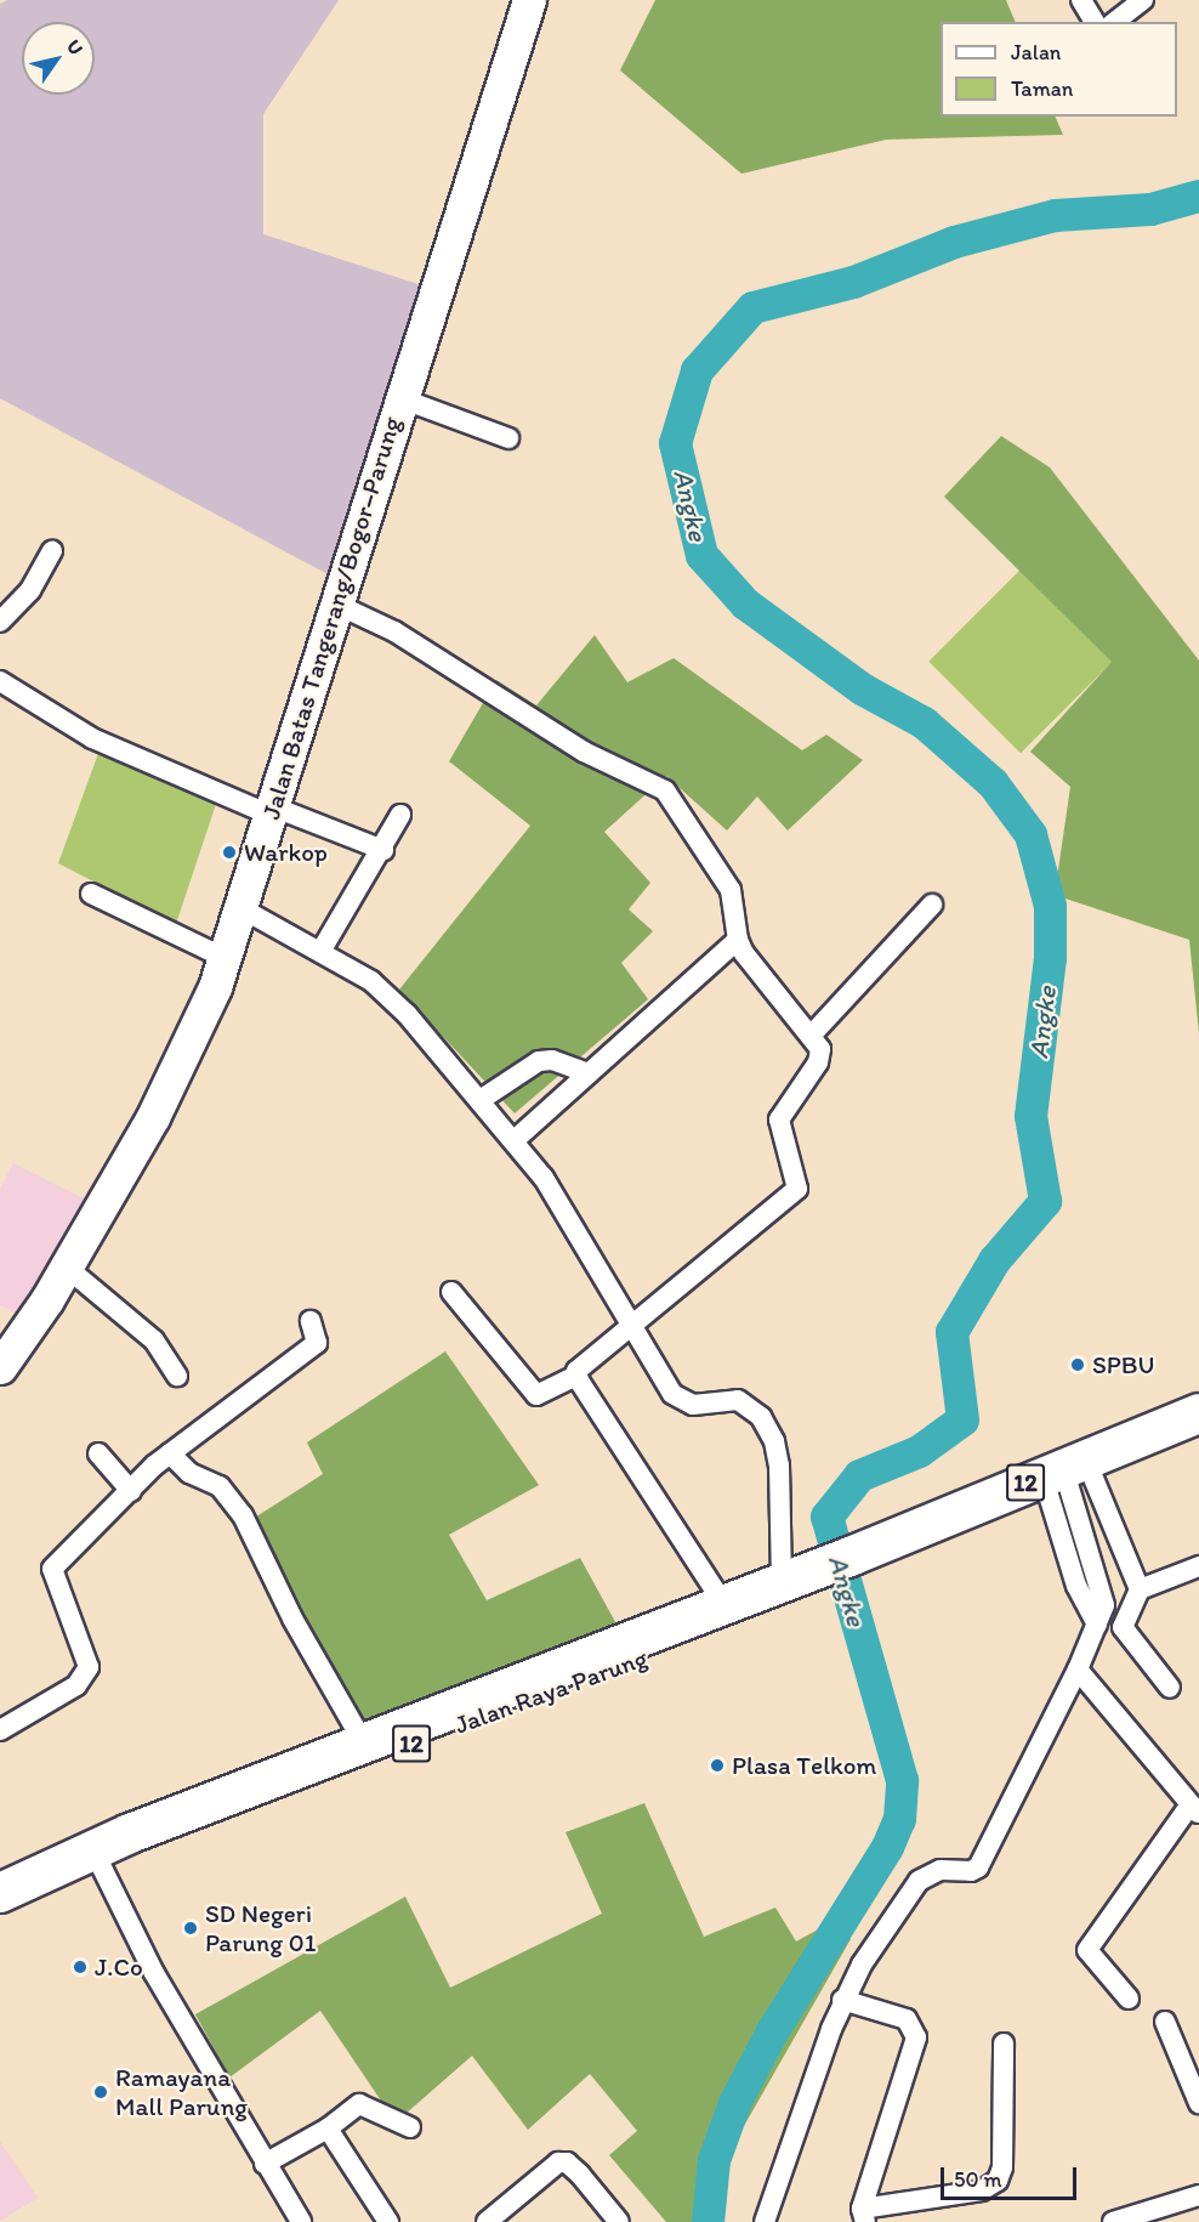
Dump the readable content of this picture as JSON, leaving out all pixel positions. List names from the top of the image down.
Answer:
{
  "streets": {
    "highway": ["12", "Jalan Raya Parung"],
    "main road": ["Jalan Batas Tangerang/Bogor–Parung"]
  },
  "crossings": [
    ["12", "Jalan Raya Parung"]
  ],
  "water": ["Angke"],
  "places": [
    "Warkop",
    "SPBU",
    "Plasa Telkom",
    "SD Negeri Parung 01",
    "J.Co",
    "Ramayana Mall Parung"
  ],
  "legend": ["Jalan", "Taman"],
  "scale_bar": "50 m",
  "north": "top right"
}
